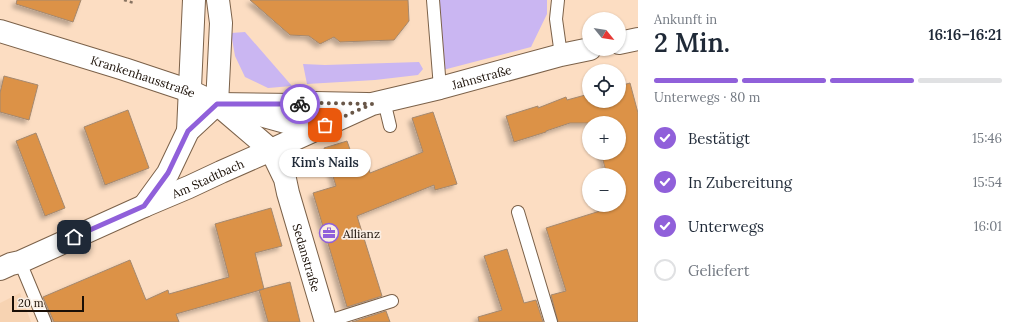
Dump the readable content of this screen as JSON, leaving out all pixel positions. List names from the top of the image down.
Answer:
{
  "streets": {
    "street": [
      "Krankenhausstraße",
      "Jahnstraße",
      "Am Stadtbach",
      "Sedanstraße"
    ]
  },
  "crossings": [
    ["Krankenhausstraße", "Jahnstraße"],
    ["Krankenhausstraße", "Am Stadtbach"],
    ["Krankenhausstraße", "Sedanstraße"],
    ["Jahnstraße", "Am Stadtbach"]
  ],
  "places": {
    "other": ["Kim's Nails"],
    "office": ["Allianz"]
  },
  "scale_bar": "20 m",
  "north": "bottom right",
  "page": {
    "heading": ["2 Min.", "Ankunft in", "16:16–16:21"],
    "map_buttons": ["+", "−"],
    "bar": "Unterwegs · 80 m",
    "list": [
      ["Bestätigt", "15:46"],
      ["In Zubereitung", "15:54"],
      ["Unterwegs", "16:01"],
      "Geliefert"
    ],
    "bubble": "Kim's Nails",
    "scale": "20 m"
  }
}
